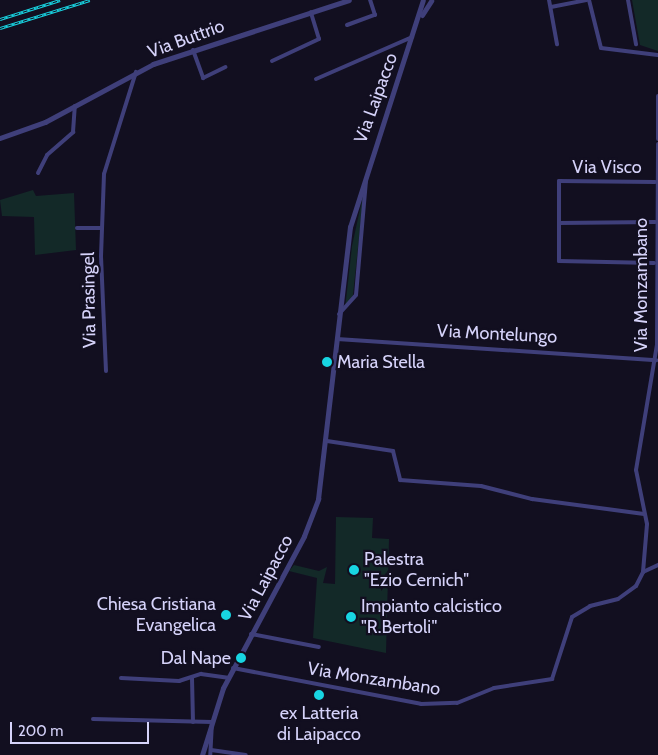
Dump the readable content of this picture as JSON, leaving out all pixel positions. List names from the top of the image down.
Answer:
{
  "streets": {
    "street": [
      "Via Buttrio",
      "Via Laipacco",
      "Via Visco",
      "Via Monzambano",
      "Via Prasingel",
      "Via Montelungo"
    ]
  },
  "crossings": [
    ["Via Buttrio", "Via Prasingel"],
    ["Via Laipacco", "Via Monzambano"],
    ["Via Laipacco", "Via Montelungo"],
    ["Via Visco", "Via Monzambano"],
    ["Via Monzambano", "Via Montelungo"]
  ],
  "places": [
    "Maria Stella",
    "Palestra \"Ezio Cernich\"",
    "Chiesa Cristiana Evangelica",
    "Impianto calcistico \"R.Bertoli\"",
    "Dal Nape",
    "ex Latteria di Laipacco"
  ],
  "scale_bar": "200 m"
}
